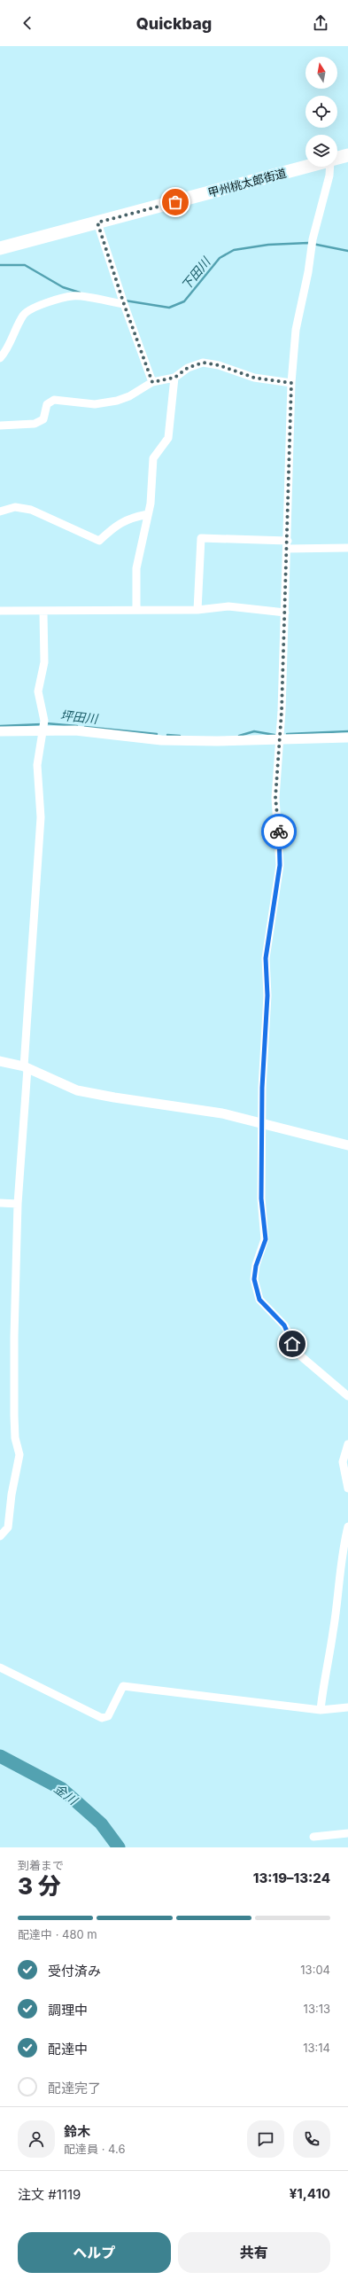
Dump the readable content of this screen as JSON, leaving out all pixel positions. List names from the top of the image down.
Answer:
{
  "streets": {
    "highway": ["甲州桃太郎街道"]
  },
  "water": ["下田川", "坪田川", "金川"],
  "north": "top",
  "page": {
    "header": "Quickbag",
    "heading": ["3 分", "到着まで", "13:19–13:24"],
    "panel": [
      "鈴木",
      "配達員 · 4.6",
      "注文 #1119",
      "¥1,410"
    ],
    "bar": "配達中 · 480 m",
    "list": [
      ["受付済み", "13:04"],
      ["調理中", "13:13"],
      ["配達中", "13:14"],
      "配達完了"
    ],
    "buttons": ["ヘルプ", "共有"]
  }
}
